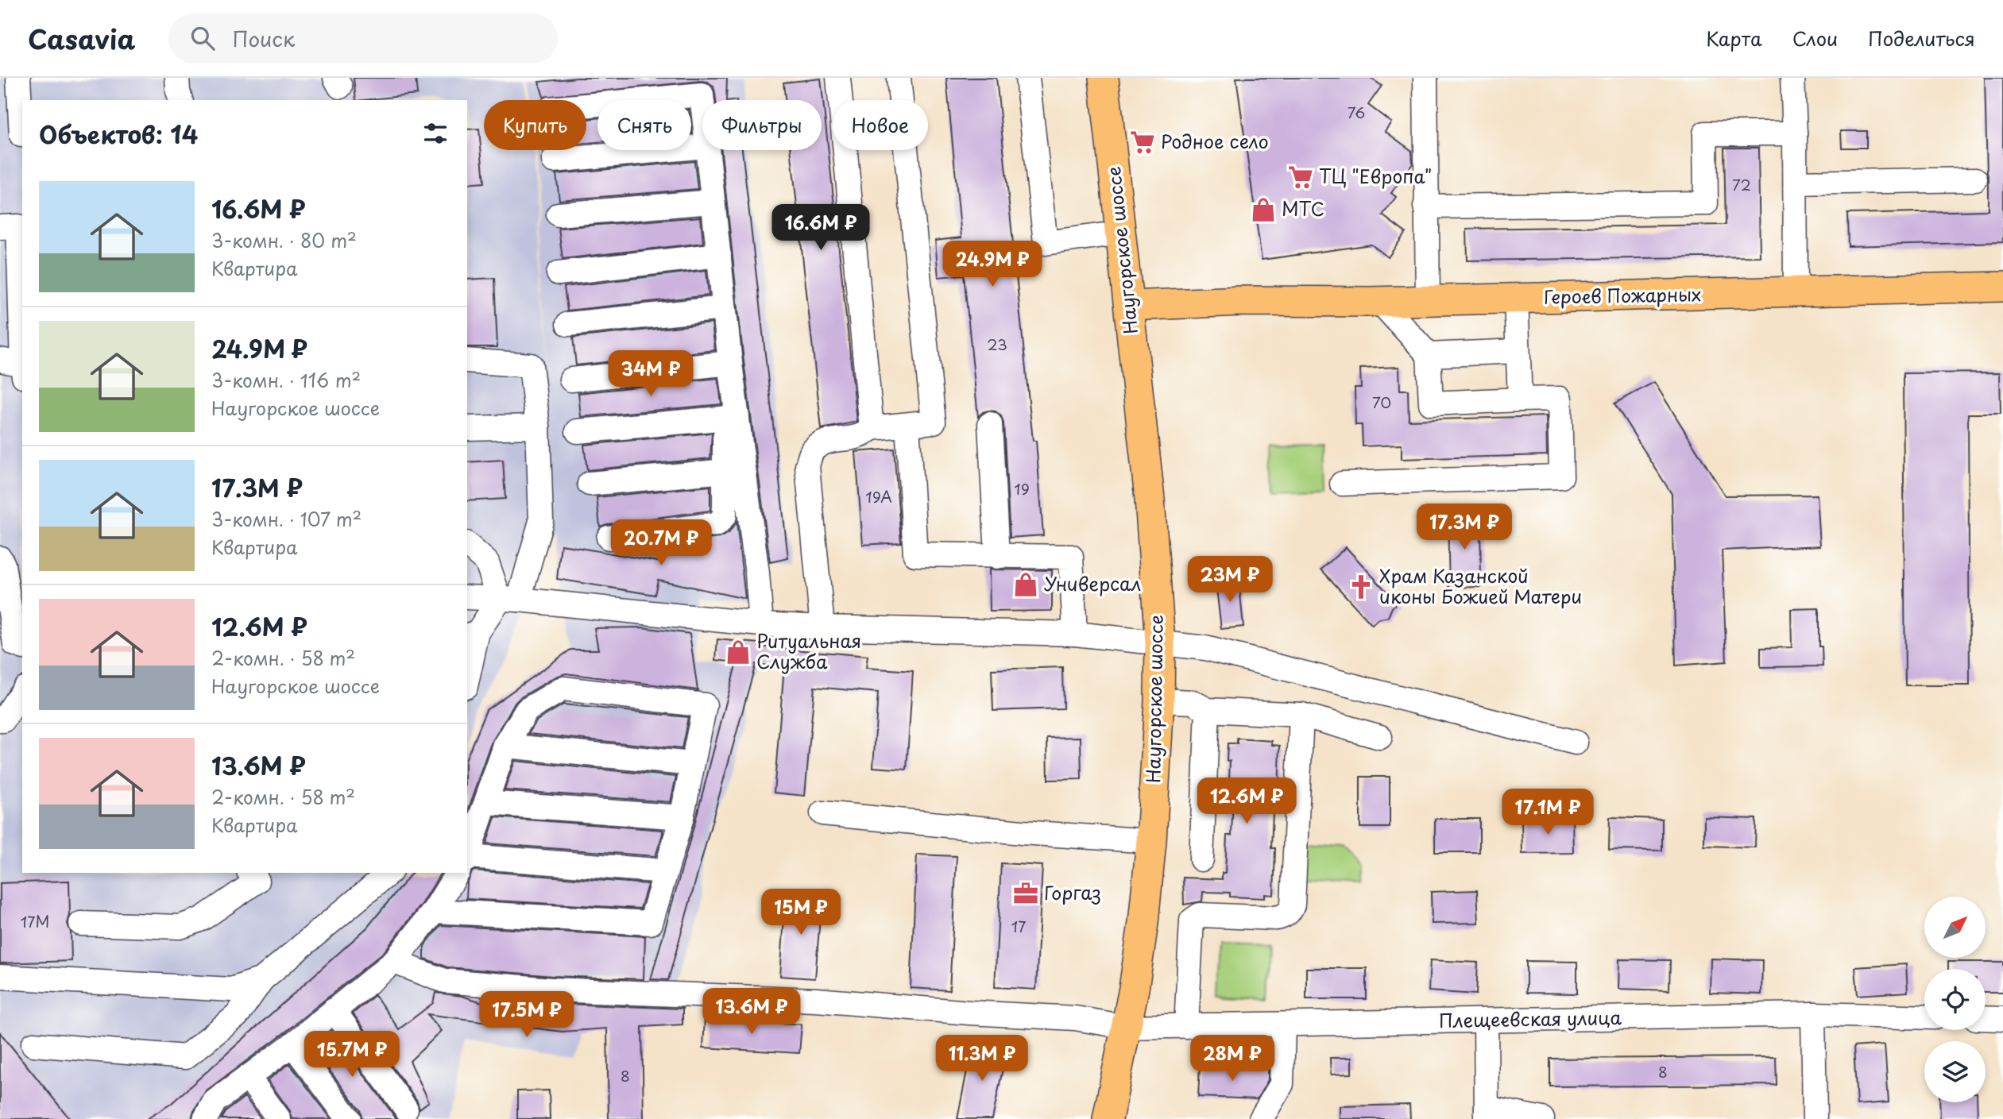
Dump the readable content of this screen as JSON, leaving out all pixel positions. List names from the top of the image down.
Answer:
{
  "streets": {
    "main road": ["Наугорское шоссе", "Героев Пожарных"],
    "street": ["Плещеевская улица"]
  },
  "crossings": [
    ["Наугорское шоссе", "Героев Пожарных"],
    ["Наугорское шоссе", "Плещеевская улица"]
  ],
  "places": {
    "supermarket": ["Родное село", "ТЦ \"Европа\""],
    "shop": ["МТС", "Универсал", "Ритуальная Служба"],
    "church": ["Храм Казанской иконы Божией Матери"],
    "office": ["Горгаз"]
  },
  "house_numbers": [
    "76",
    "72",
    "23",
    "70",
    "19",
    "19А",
    "17М",
    "17",
    "8",
    "8"
  ],
  "north": "top right",
  "page": {
    "header": "Casavia",
    "search": "Поиск",
    "nav": ["Карта", "Слои", "Поделиться"],
    "chip": [
      "Купить",
      "Снять",
      "Фильтры",
      "Новое"
    ],
    "heading": "Объектов: 14",
    "list": [
      {
        "name": "16.6M ₽",
        "note": "3-комн. · 80 m² · Квартира"
      },
      {
        "name": "24.9M ₽",
        "note": "3-комн. · 116 m² · Наугорское шоссе"
      },
      {
        "name": "17.3M ₽",
        "note": "3-комн. · 107 m² · Квартира"
      },
      {
        "name": "12.6M ₽",
        "note": "2-комн. · 58 m² · Наугорское шоссе"
      },
      {
        "name": "13.6M ₽",
        "note": "2-комн. · 58 m² · Квартира"
      }
    ],
    "price": [
      "16.6M ₽",
      "24.9M ₽",
      "34M ₽",
      "17.3M ₽",
      "20.7M ₽",
      "23M ₽",
      "12.6M ₽",
      "17.1M ₽",
      "15M ₽",
      "13.6M ₽",
      "17.5M ₽",
      "15.7M ₽",
      "11.3M ₽",
      "28M ₽"
    ]
  }
}
